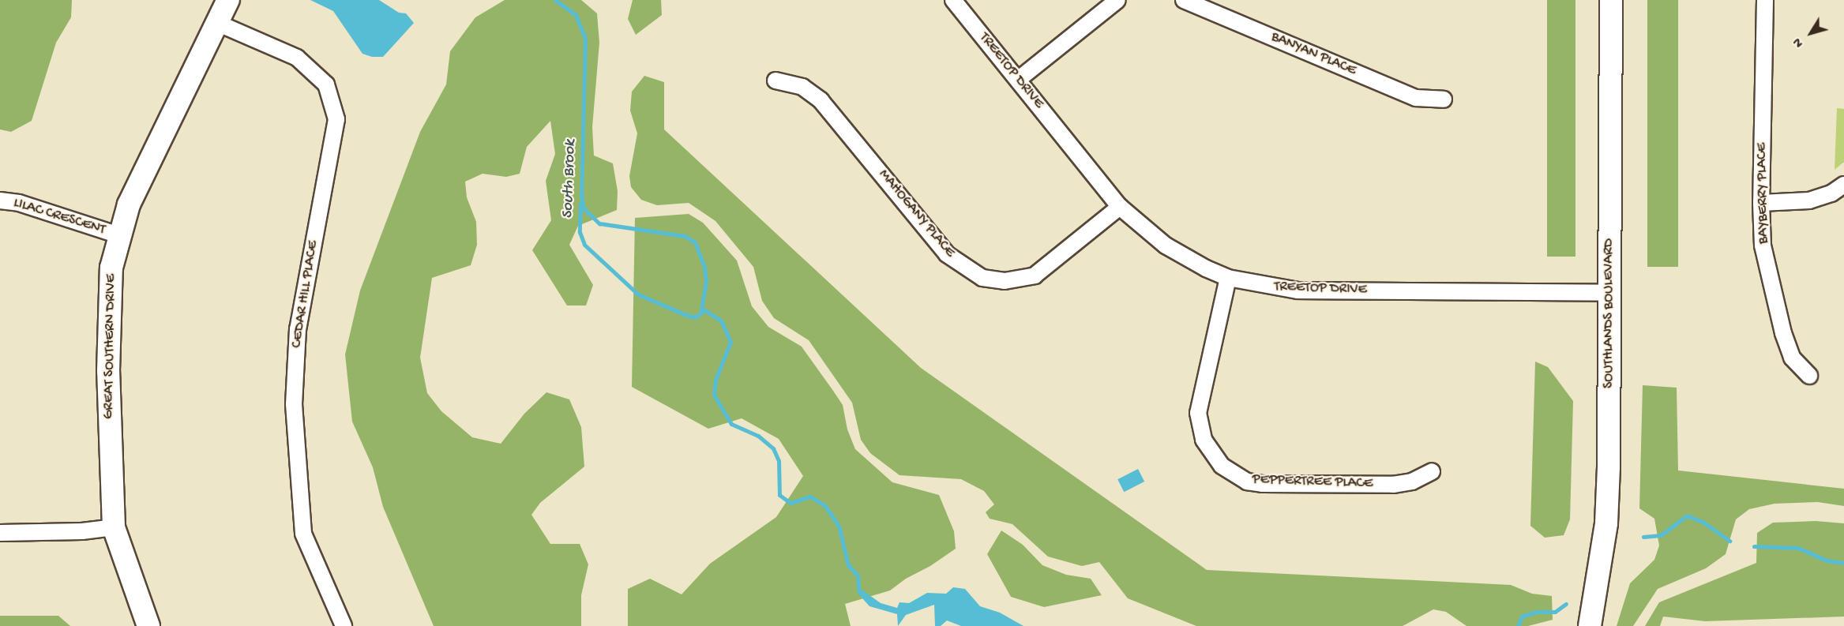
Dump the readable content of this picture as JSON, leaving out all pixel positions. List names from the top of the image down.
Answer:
{
  "streets": {
    "street": [
      "BANYAN PLACE",
      "TREETOP DRIVE",
      "BAYBERRY PLACE",
      "MAHOGANY PLACE",
      "LILAC CRESCENT",
      "CEDAR HILL PLACE",
      "SOUTHLANDS BOULEVARD",
      "GREAT SOUTHERN DRIVE",
      "PEPPERTREE PLACE"
    ]
  },
  "crossings": [
    ["TREETOP DRIVE", "MAHOGANY PLACE"],
    ["TREETOP DRIVE", "SOUTHLANDS BOULEVARD"],
    ["TREETOP DRIVE", "PEPPERTREE PLACE"],
    ["LILAC CRESCENT", "GREAT SOUTHERN DRIVE"],
    ["CEDAR HILL PLACE", "GREAT SOUTHERN DRIVE"]
  ],
  "water": ["South Brook"],
  "north": "bottom left"
}
